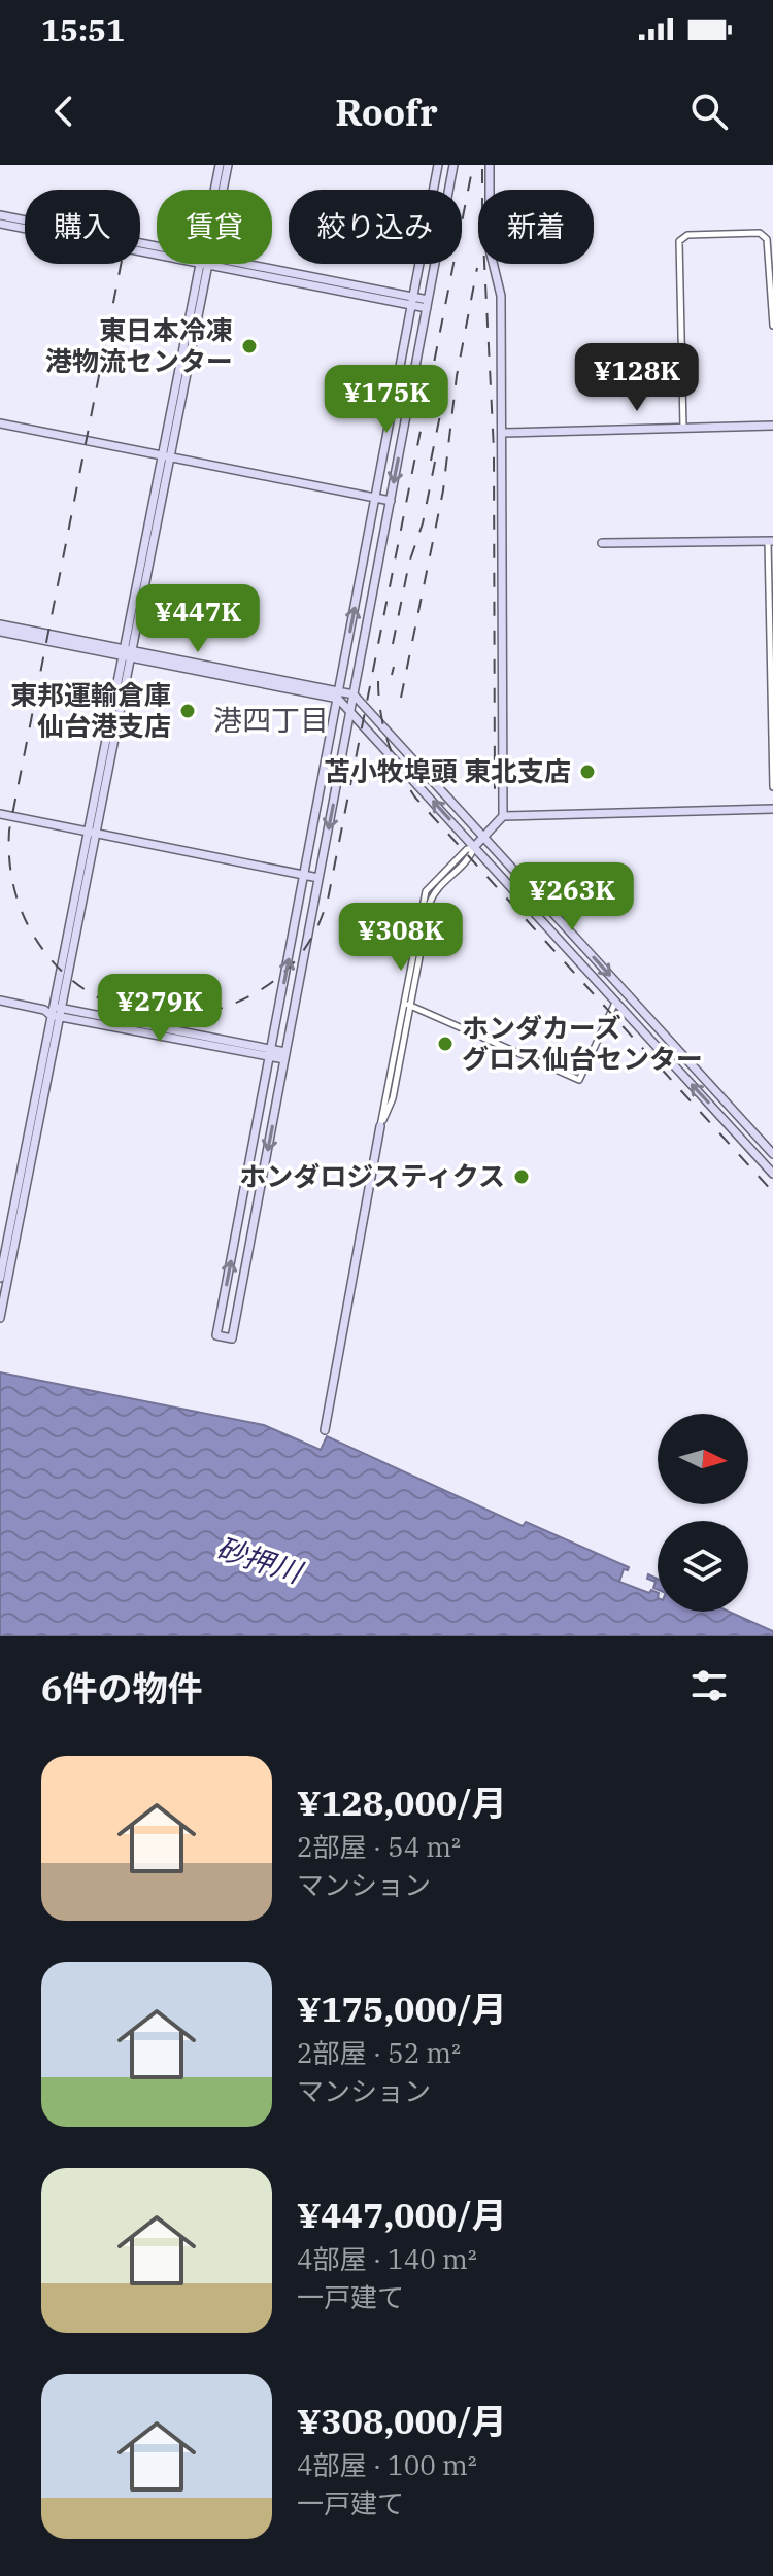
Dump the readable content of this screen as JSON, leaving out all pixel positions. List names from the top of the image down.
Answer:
{
  "districts": ["港四丁目"],
  "water": ["砂押川"],
  "places": [
    "東日本冷凍 港物流センター",
    "東邦運輸倉庫 仙台港支店",
    "苫小牧埠頭 東北支店",
    "ホンダカーズ グロス仙台センター",
    "ホンダロジスティクス"
  ],
  "north": "right",
  "page": {
    "status": "15:51",
    "header": "Roofr",
    "chip": [
      "購入",
      "賃貸",
      "絞り込み",
      "新着"
    ],
    "price": [
      "¥128K",
      "¥175K",
      "¥447K",
      "¥263K",
      "¥308K",
      "¥279K"
    ],
    "heading": "6件の物件",
    "list": [
      {
        "name": "¥128,000/月",
        "note": "2部屋 · 54 m² · マンション"
      },
      {
        "name": "¥175,000/月",
        "note": "2部屋 · 52 m² · マンション"
      },
      {
        "name": "¥447,000/月",
        "note": "4部屋 · 140 m² · 一戸建て"
      },
      {
        "name": "¥308,000/月",
        "note": "4部屋 · 100 m² · 一戸建て"
      }
    ]
  }
}
